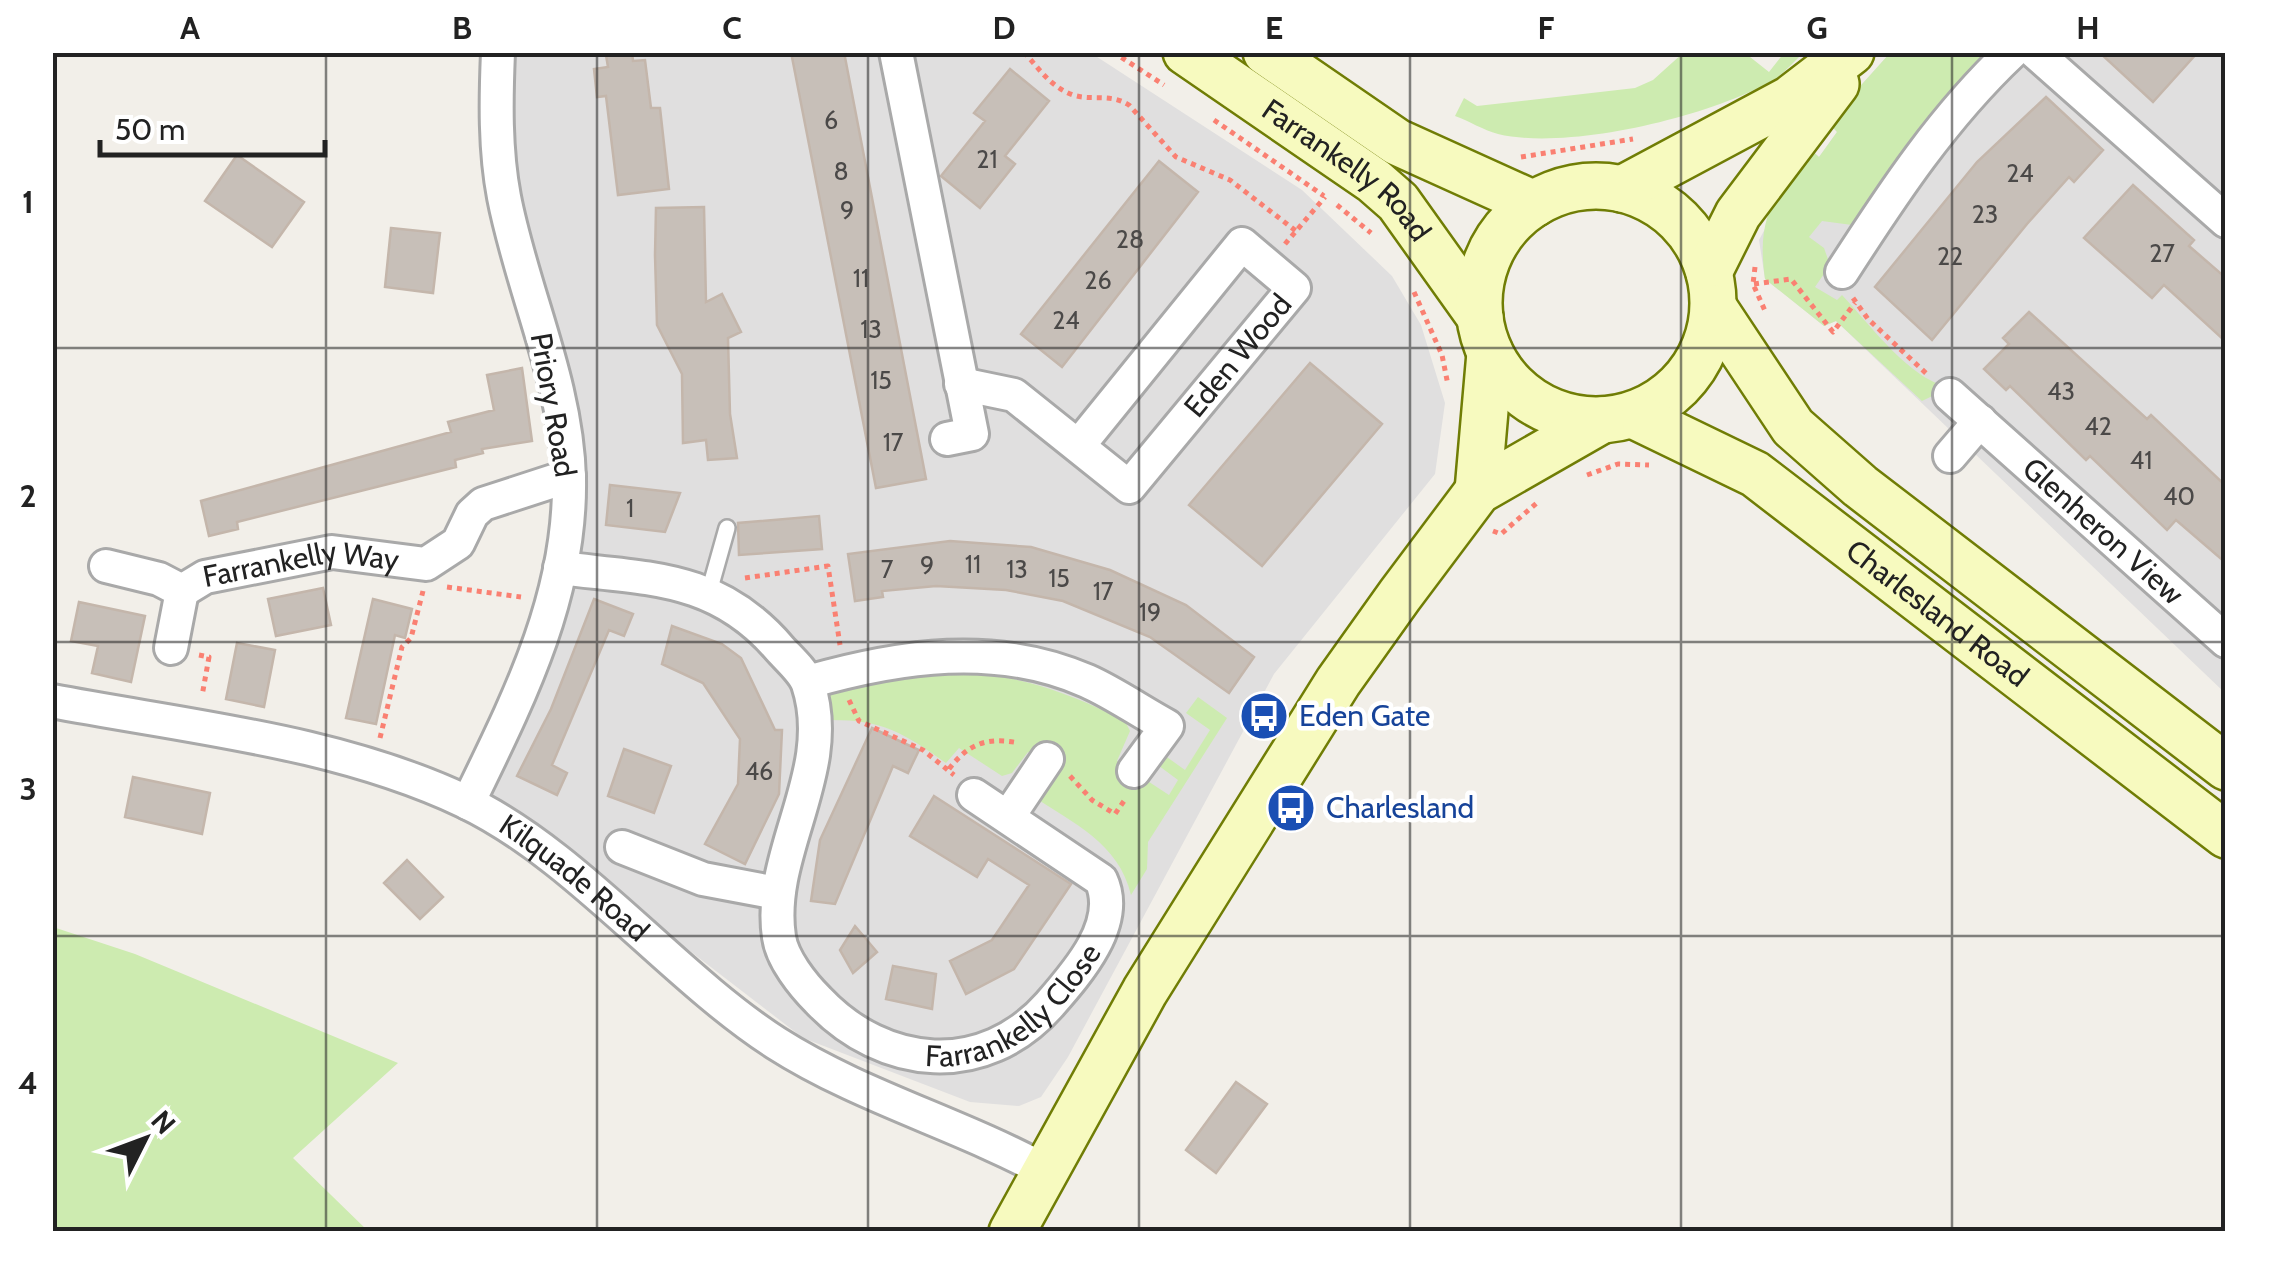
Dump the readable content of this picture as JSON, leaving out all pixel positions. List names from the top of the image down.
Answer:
{
  "streets": {
    "main road": ["Farrankelly Road", "Charlesland Road"],
    "street": [
      "Eden Wood",
      "Priory Road",
      "Glenheron View",
      "Farrankelly Way",
      "Kilquade Road",
      "Farrankelly Close"
    ]
  },
  "crossings": [
    ["Farrankelly Road", "Charlesland Road"],
    ["Priory Road", "Farrankelly Way"],
    ["Priory Road", "Kilquade Road"]
  ],
  "places": {
    "bus stop": ["Eden Gate", "Charlesland"]
  },
  "house_numbers": [
    "6",
    "21",
    "8",
    "24",
    "9",
    "23",
    "28",
    "27",
    "22",
    "11",
    "26",
    "24",
    "13",
    "15",
    "43",
    "42",
    "17",
    "41",
    "40",
    "1",
    "11",
    "9",
    "7",
    "13",
    "15",
    "17",
    "19",
    "46"
  ],
  "scale_bar": "50 m",
  "north": "top right",
  "grid": {
    "columns": [
      "A",
      "B",
      "C",
      "D",
      "E",
      "F",
      "G",
      "H"
    ],
    "rows": [
      "1",
      "2",
      "3",
      "4"
    ]
  }
}
